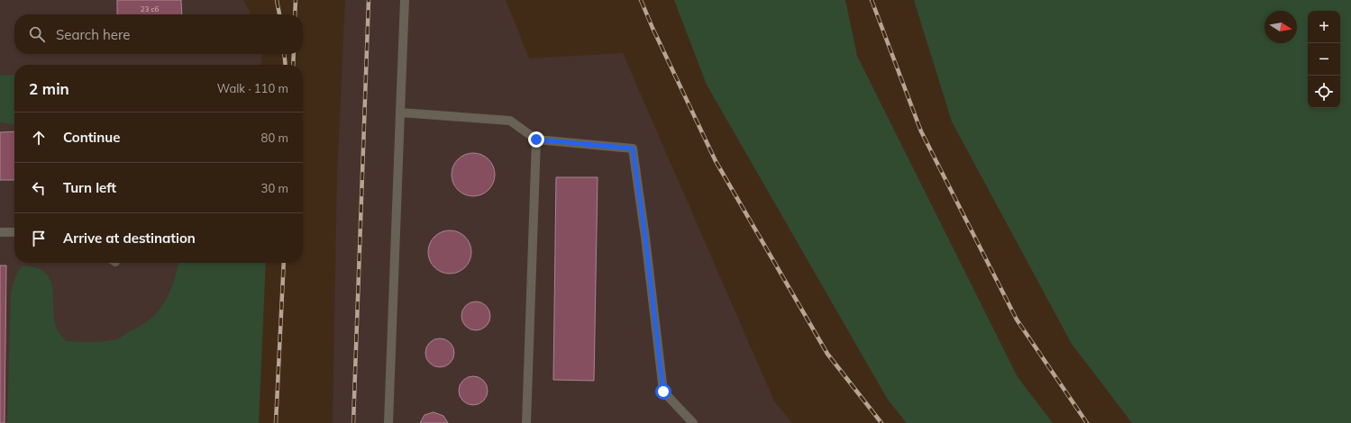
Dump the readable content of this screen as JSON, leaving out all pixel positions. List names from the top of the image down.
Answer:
{
  "house_numbers": ["23 с6"],
  "north": "right",
  "page": {
    "map_buttons": ["+", "−"],
    "search": "Search here",
    "heading": ["2 min", "Walk · 110 m"],
    "list": [
      ["Continue", "80 m"],
      ["Turn left", "30 m"],
      "Arrive at destination"
    ]
  }
}
